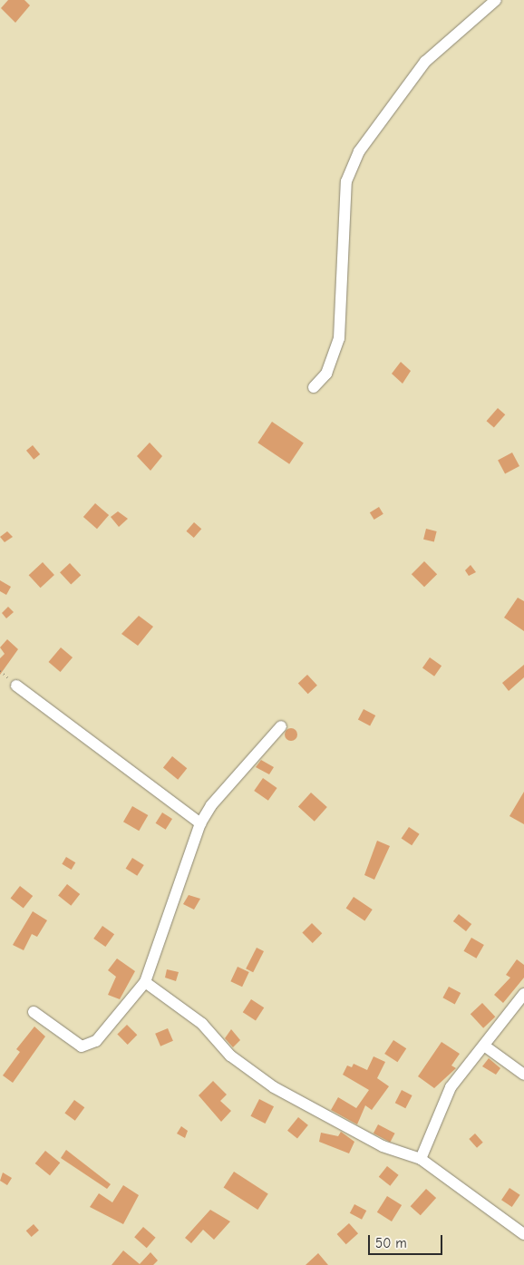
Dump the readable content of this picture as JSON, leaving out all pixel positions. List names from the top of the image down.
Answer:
{
  "scale_bar": "50 m"
}
